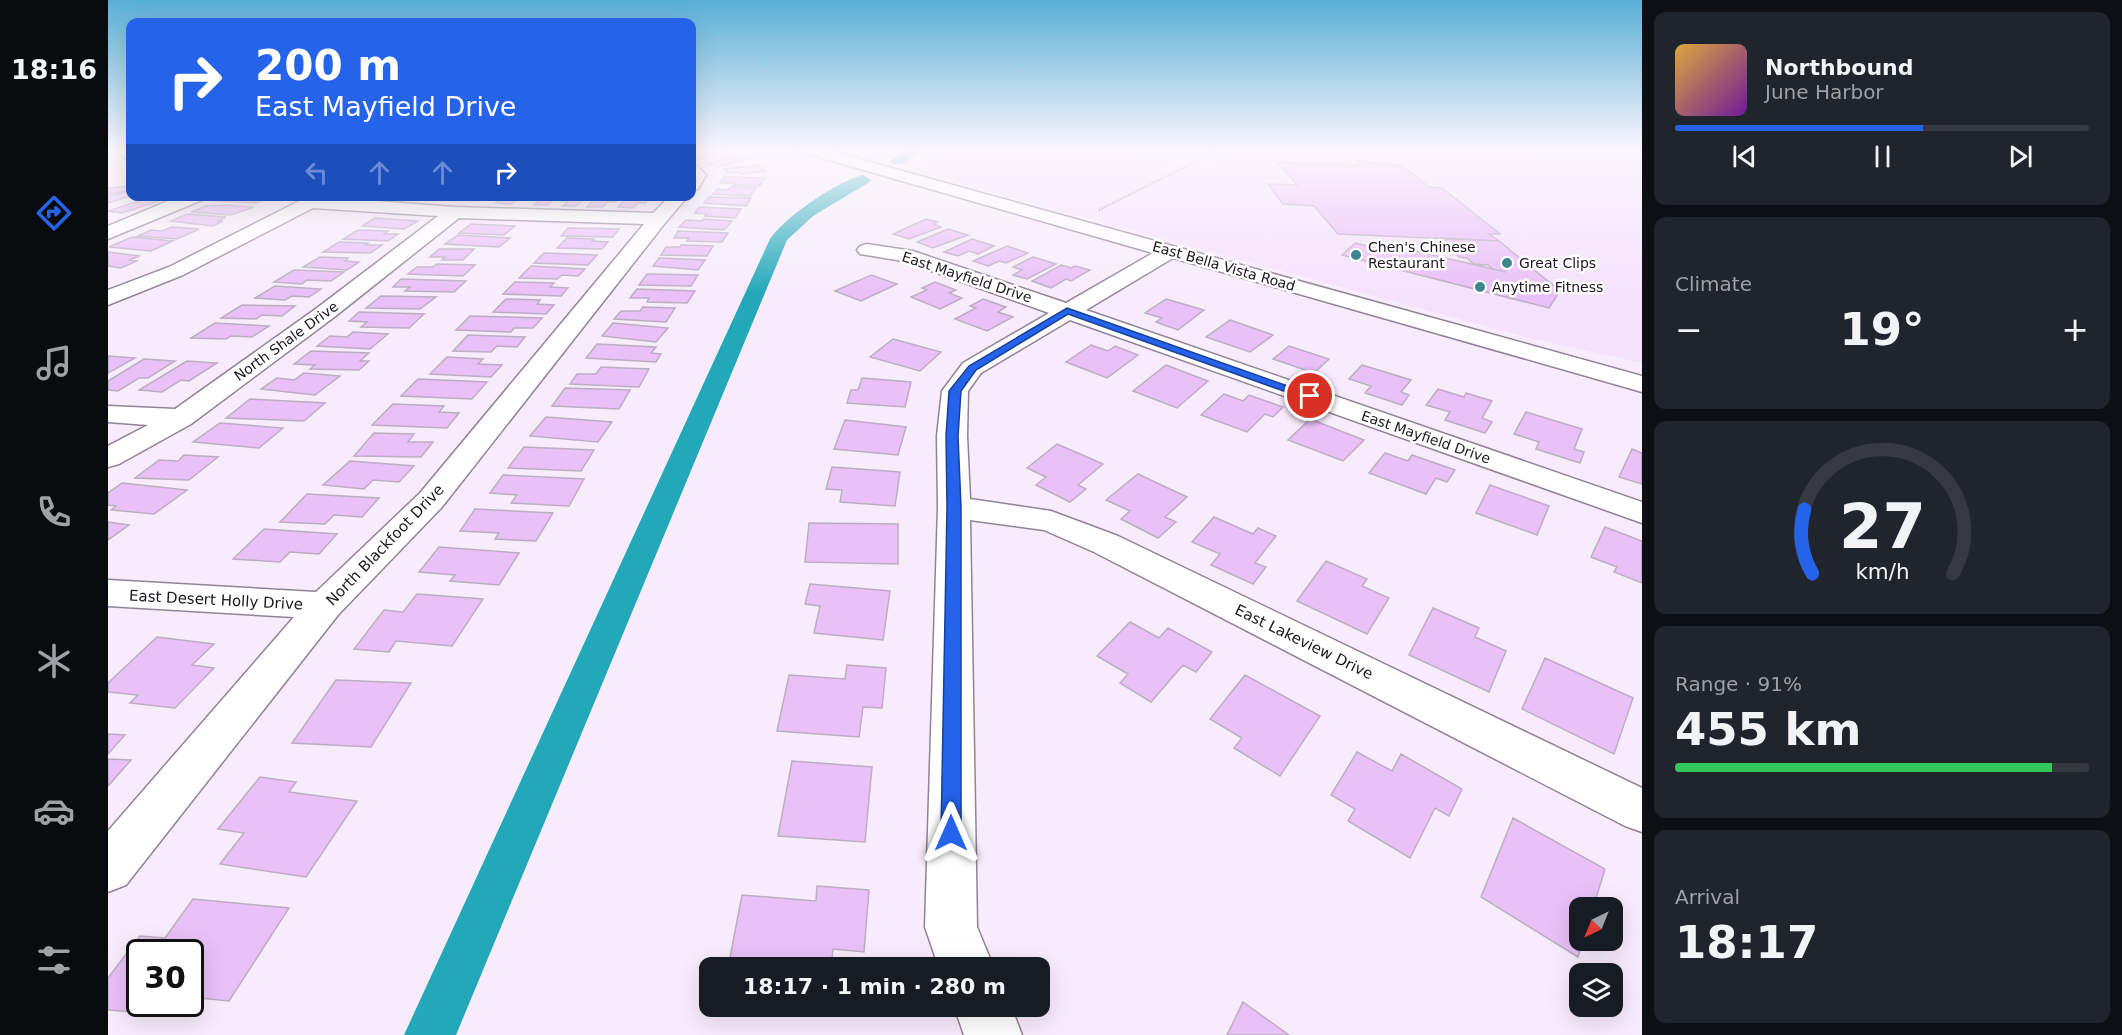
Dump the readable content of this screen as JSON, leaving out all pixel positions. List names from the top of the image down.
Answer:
{
  "streets": {
    "street": [
      "East Bella Vista Road",
      "East Mayfield Drive",
      "North Shale Drive",
      "North Blackfoot Drive",
      "East Desert Holly Drive",
      "East Lakeview Drive"
    ]
  },
  "crossings": [
    ["North Blackfoot Drive", "East Desert Holly Drive"]
  ],
  "places": ["Chen's Chinese Restaurant", "Great Clips", "Anytime Fitness"],
  "north": "bottom left",
  "page": {
    "tabs": "18:16",
    "turn": ["200 m", "East Mayfield Drive"],
    "song": ["Northbound", "June Harbor"],
    "tile": [
      "Climate",
      ["Range · 91%", "455 km"],
      ["Arrival", "18:17"]
    ],
    "heat": ["−", "19°", "+"],
    "limit": "30",
    "trip": "18:17 · 1 min · 280 m",
    "gauge": ["27", "km/h"]
  }
}
